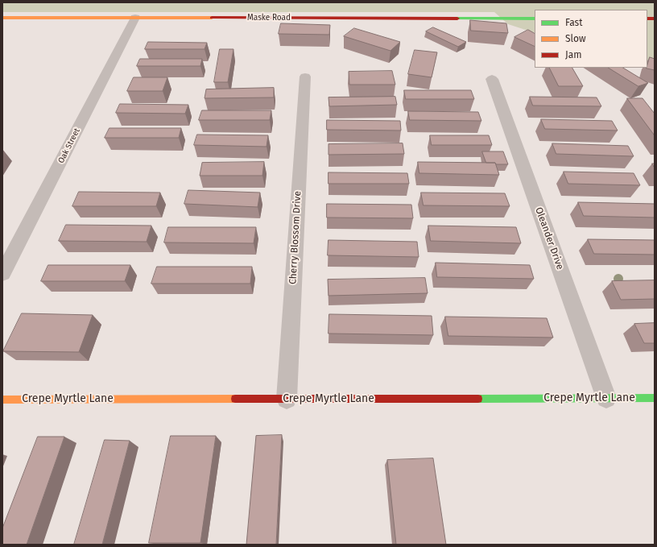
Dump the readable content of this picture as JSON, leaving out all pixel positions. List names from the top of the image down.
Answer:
{
  "streets": {
    "street": [
      "Maske Road",
      "Oak Street",
      "Cherry Blossom Drive",
      "Oleander Drive",
      "Crepe Myrtle Lane"
    ]
  },
  "crossings": [
    ["Maske Road", "Oak Street"],
    ["Cherry Blossom Drive", "Crepe Myrtle Lane"],
    ["Oleander Drive", "Crepe Myrtle Lane"]
  ],
  "legend": ["Fast", "Slow", "Jam"]
}
